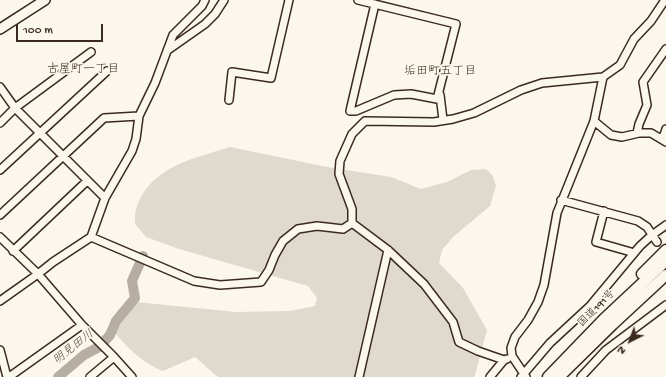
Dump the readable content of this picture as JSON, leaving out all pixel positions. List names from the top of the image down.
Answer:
{
  "streets": {
    "highway": ["国道191号"]
  },
  "districts": ["古屋町一丁目", "垢田町五丁目"],
  "water": ["明見田川"],
  "scale_bar": "100 m",
  "north": "bottom left"
}
